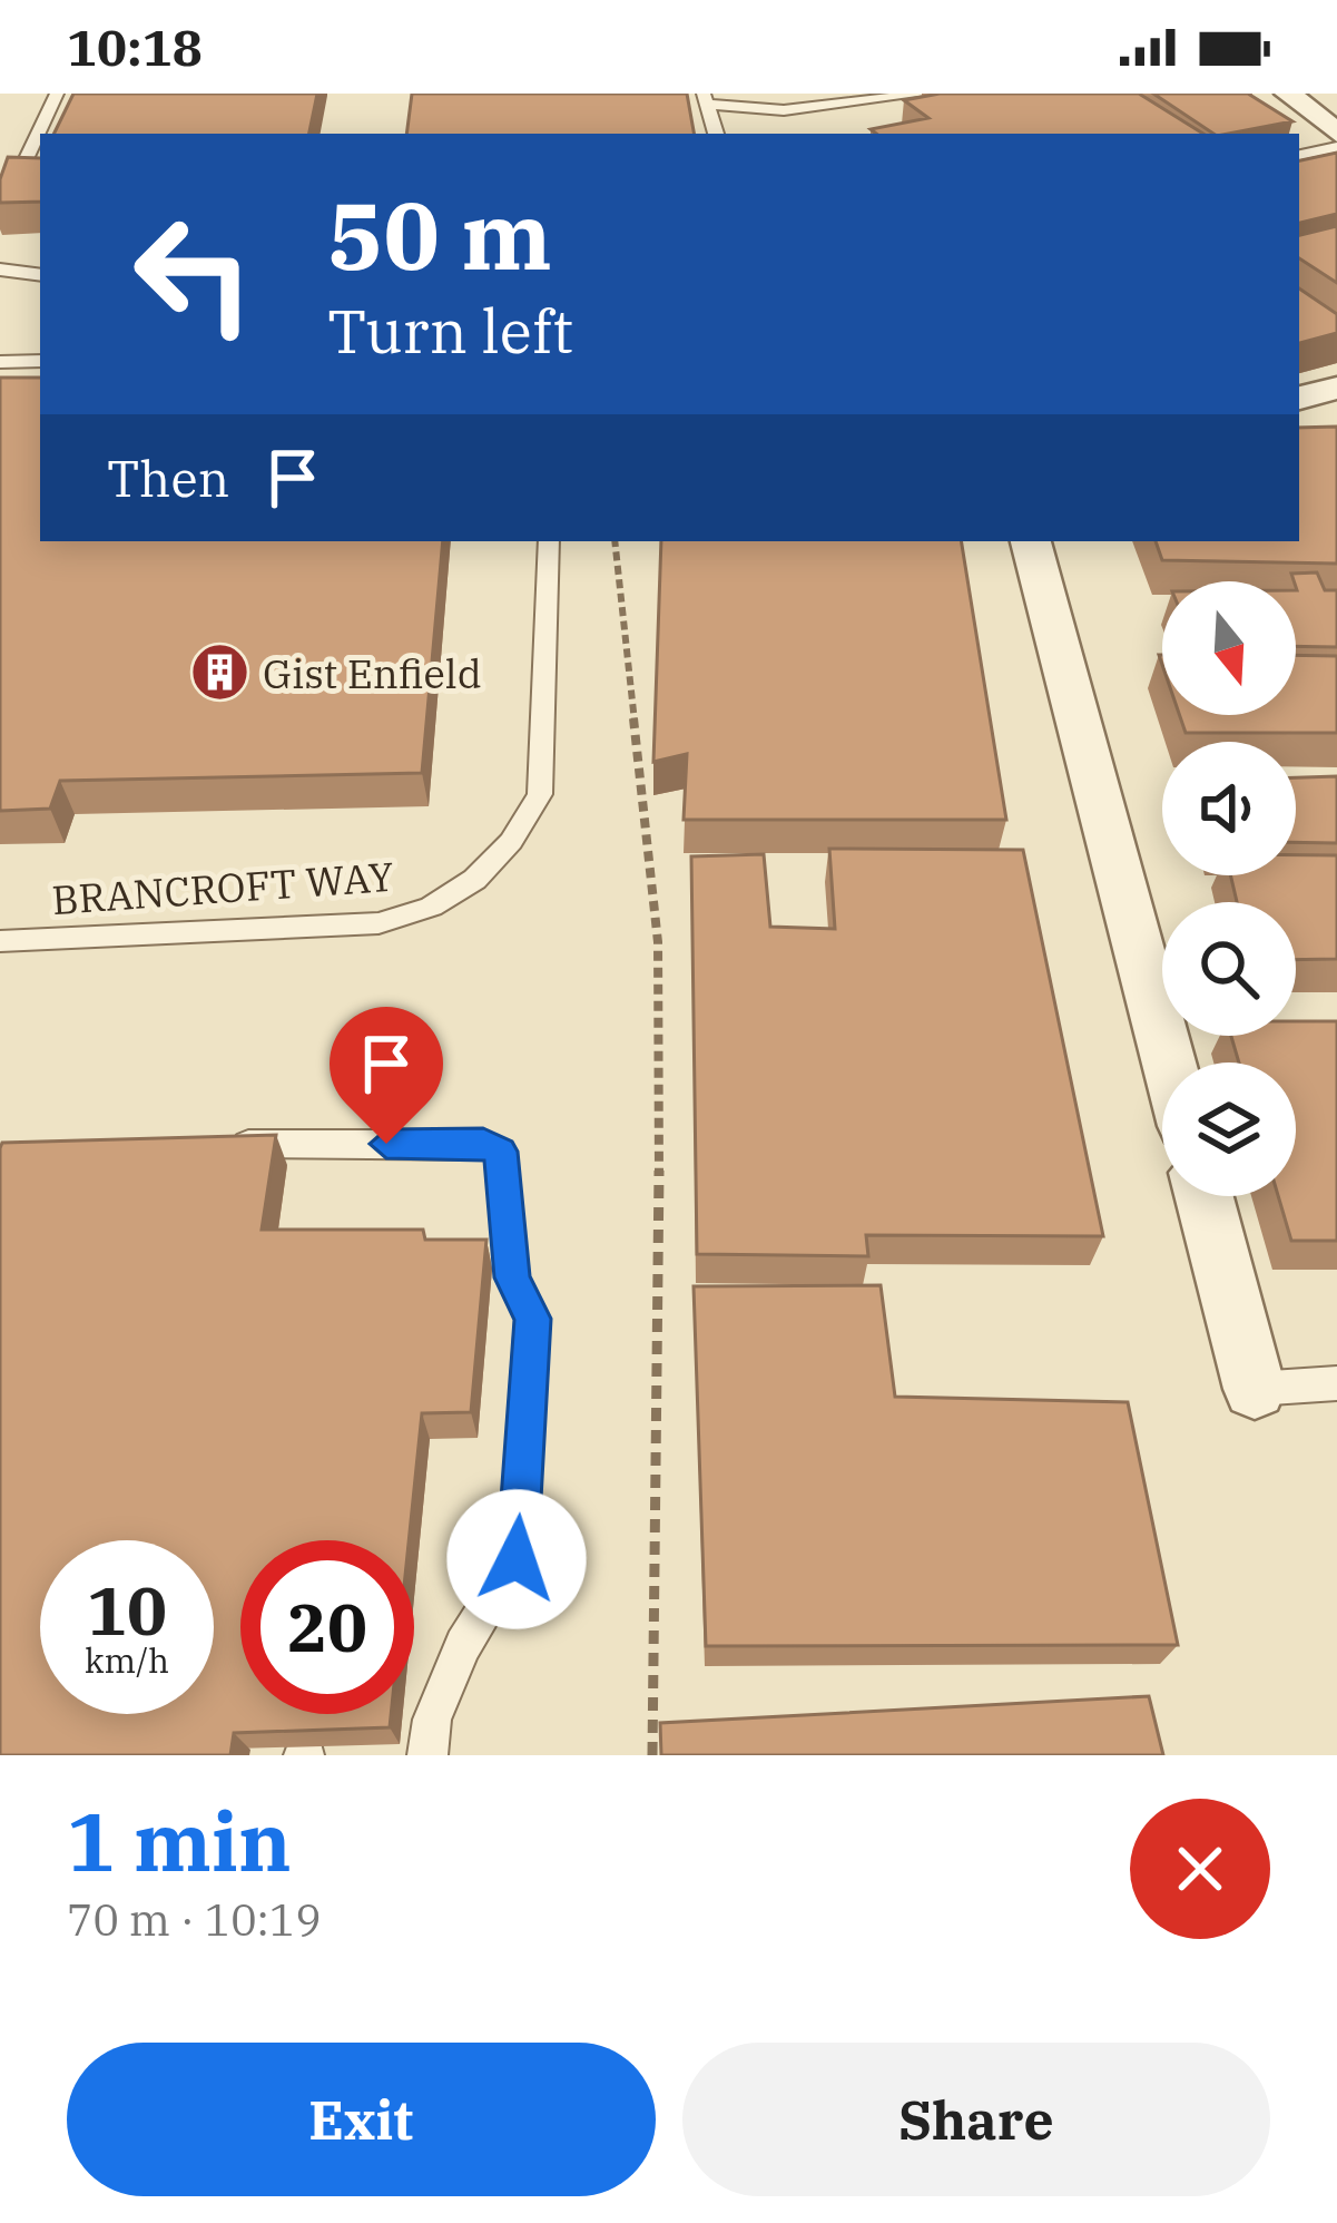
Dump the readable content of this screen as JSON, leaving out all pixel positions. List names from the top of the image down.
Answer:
{
  "streets": {
    "lane": ["BRANCROFT WAY"]
  },
  "places": {
    "building": ["Gist Enfield"]
  },
  "north": "bottom",
  "page": {
    "status": "10:18",
    "turn": ["50 m", "Turn left"],
    "then": "Then",
    "speed": "10 km/h",
    "limit": "20",
    "heading": ["1 min", "70 m · 10:19"],
    "buttons": ["Exit", "Share"]
  }
}
